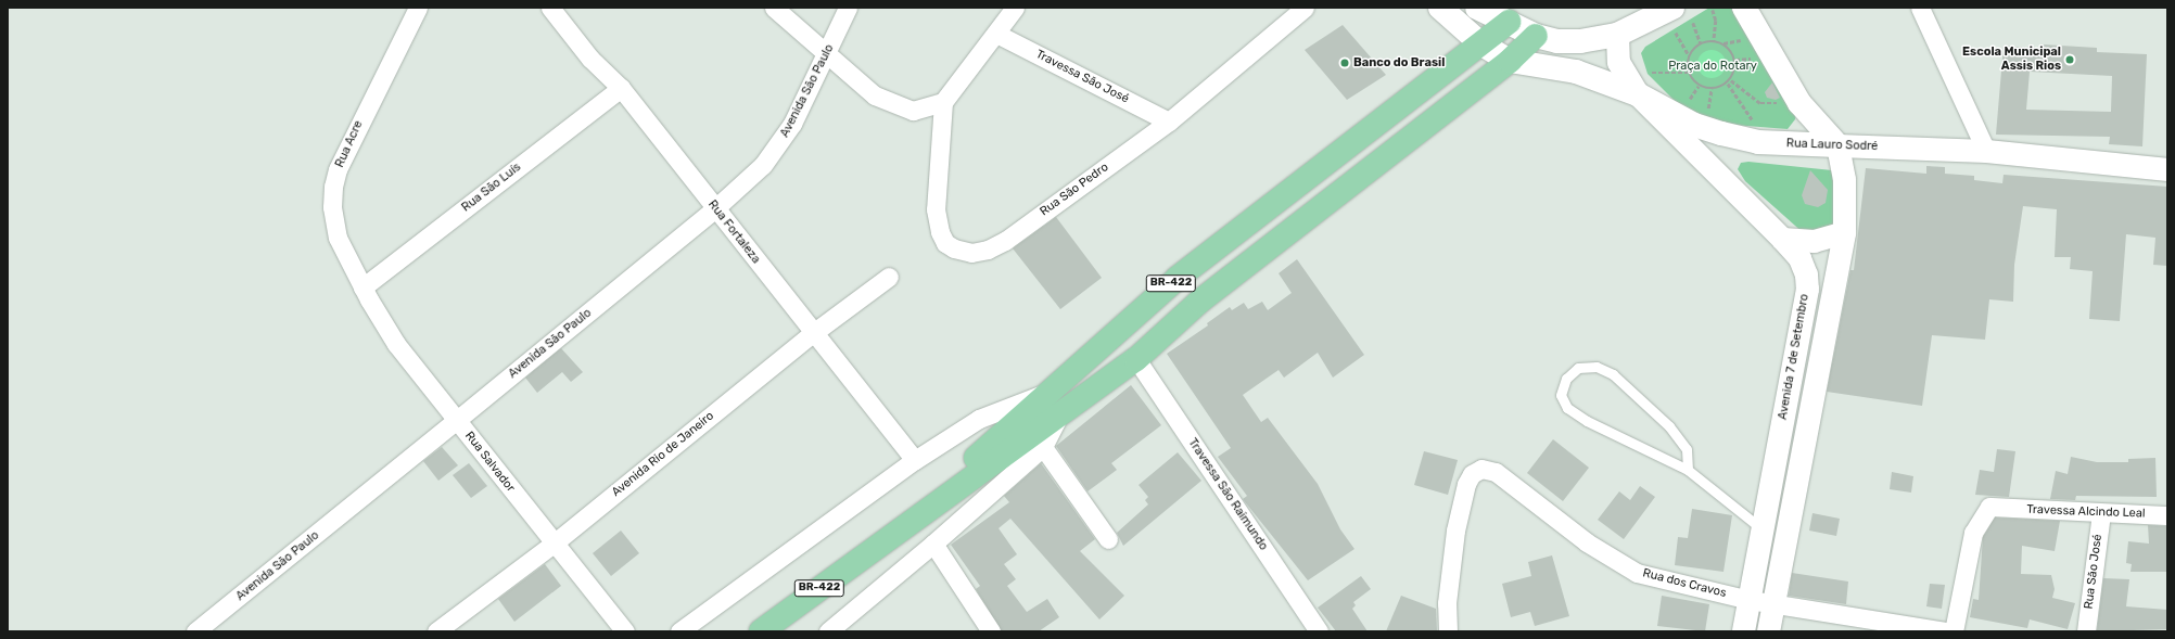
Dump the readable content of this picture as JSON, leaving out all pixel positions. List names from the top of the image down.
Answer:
{
  "streets": {
    "main road": ["Rua Lauro Sodré", "BR-422"],
    "street": [
      "Travessa São José",
      "Avenida São Paulo",
      "Rua Acre",
      "Rua São Luís",
      "Rua São Pedro",
      "Rua Fortaleza",
      "Avenida 7 de Setembro",
      "Avenida Rio de Janeiro",
      "Rua Salvador",
      "Travessa São Raimundo",
      "Travessa Alcindo Leal",
      "Rua São José",
      "Rua dos Cravos"
    ]
  },
  "crossings": [
    ["Travessa São José", "Rua São Pedro"],
    ["Avenida São Paulo", "Rua Fortaleza"],
    ["Avenida São Paulo", "Rua Salvador"],
    ["Rua Acre", "Rua São Luís"],
    ["Rua Acre", "Rua Salvador"],
    ["Rua Lauro Sodré", "BR-422"],
    ["Rua Lauro Sodré", "Avenida 7 de Setembro"],
    ["Rua São Luís", "Rua Fortaleza"],
    ["Rua São Luís", "Rua Salvador"],
    ["Rua Fortaleza", "Avenida Rio de Janeiro"],
    ["BR-422", "Travessa São Raimundo"],
    ["Avenida 7 de Setembro", "Rua dos Cravos"],
    ["Avenida Rio de Janeiro", "Rua Salvador"],
    ["Travessa Alcindo Leal", "Rua São José"]
  ],
  "parks": ["Praça do Rotary"],
  "places": ["Escola Municipal Assis Rios", "Banco do Brasil"]
}
